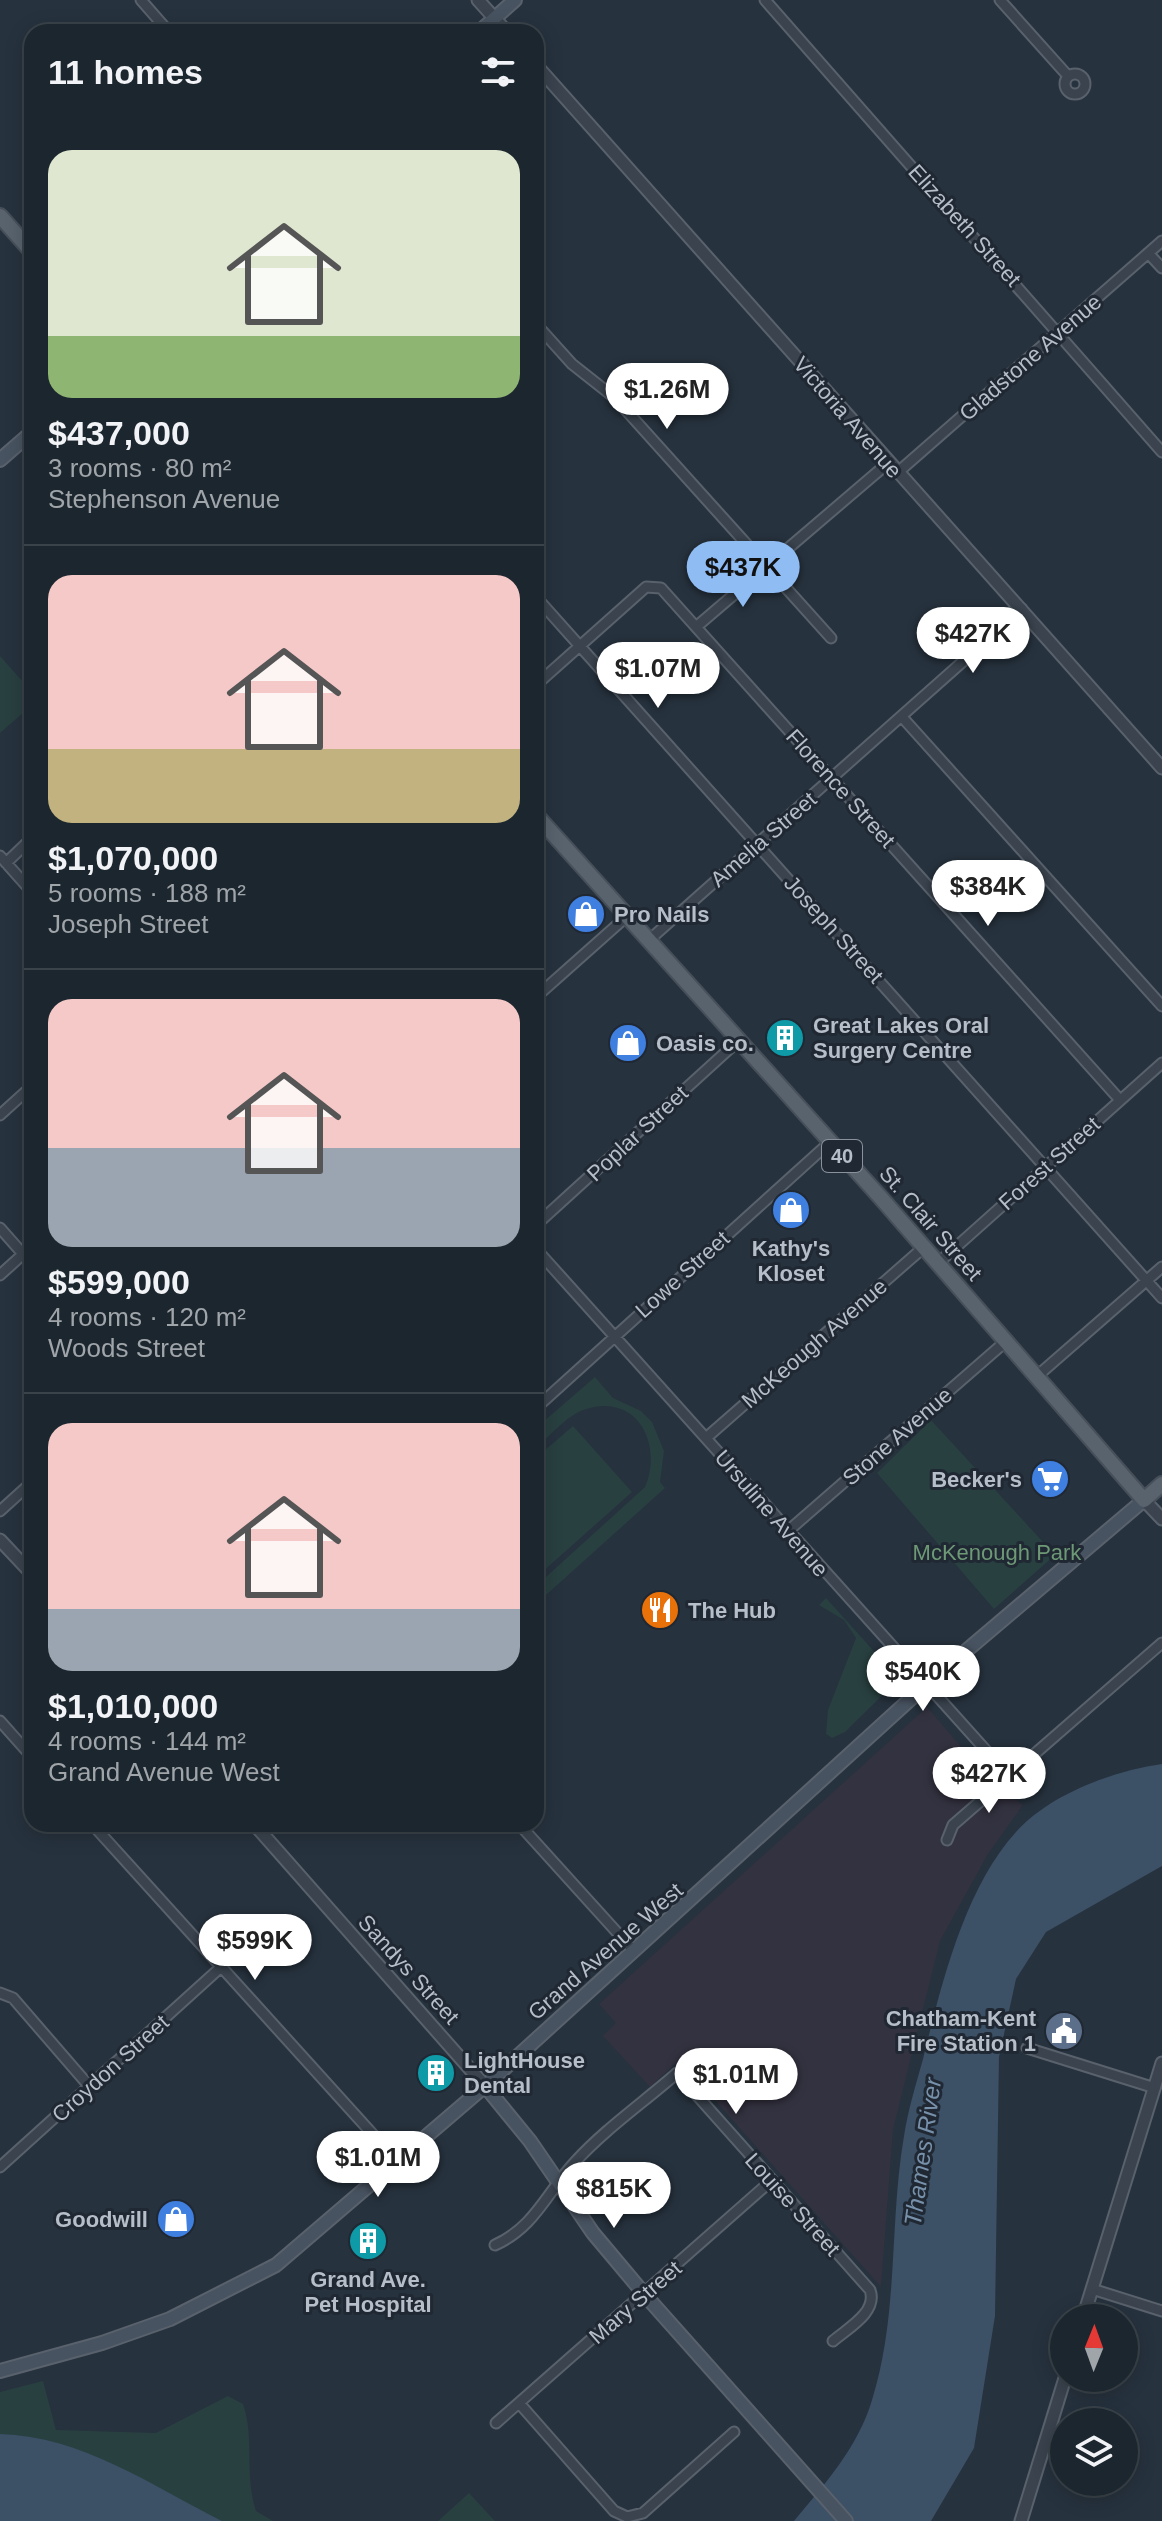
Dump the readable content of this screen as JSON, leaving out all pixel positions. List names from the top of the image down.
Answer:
{
  "streets": {
    "main road": [
      "40",
      "St. Clair Street",
      "Grand Avenue West",
      "Sandys Street"
    ],
    "street": [
      "Elizabeth Street",
      "Gladstone Avenue",
      "Victoria Avenue",
      "Florence Street",
      "Amelia Street",
      "Joseph Street",
      "Poplar Street",
      "Forest Street",
      "Lowe Street",
      "McKeough Avenue",
      "Stone Avenue",
      "Ursuline Avenue",
      "Croydon Street",
      "Louise Street",
      "Mary Street"
    ]
  },
  "crossings": [
    ["Elizabeth Street", "Gladstone Avenue"],
    ["Gladstone Avenue", "Victoria Avenue"],
    ["Victoria Avenue", "Amelia Street"],
    ["Florence Street", "Amelia Street"],
    ["Florence Street", "Joseph Street"],
    ["Florence Street", "Forest Street"],
    ["Amelia Street", "Joseph Street"],
    ["Amelia Street", "St. Clair Street"],
    ["Joseph Street", "Forest Street"],
    ["Poplar Street", "St. Clair Street"],
    ["Forest Street", "St. Clair Street"],
    ["St. Clair Street", "Lowe Street"],
    ["St. Clair Street", "McKeough Avenue"],
    ["St. Clair Street", "Stone Avenue"],
    ["St. Clair Street", "Grand Avenue West"],
    ["Lowe Street", "Ursuline Avenue"],
    ["McKeough Avenue", "Ursuline Avenue"],
    ["Stone Avenue", "Ursuline Avenue"],
    ["Ursuline Avenue", "Grand Avenue West"],
    ["Grand Avenue West", "Sandys Street"],
    ["Sandys Street", "Louise Street"],
    ["Sandys Street", "Mary Street"],
    ["Louise Street", "Mary Street"]
  ],
  "water": ["Thames River"],
  "parks": ["McKenough Park"],
  "places": {
    "shop": [
      "Pro Nails",
      "Oasis co.",
      "Kathy's Kloset",
      "Goodwill"
    ],
    "building": ["Great Lakes Oral Surgery Centre", "LightHouse Dental", "Grand Ave. Pet Hospital"],
    "supermarket": ["Becker's"],
    "restaurant": ["The Hub"],
    "public building": ["Chatham-Kent Fire Station 1"]
  },
  "north": "top",
  "page": {
    "heading": "11 homes",
    "list": [
      {
        "name": "$437,000",
        "note": "3 rooms · 80 m² · Stephenson Avenue"
      },
      {
        "name": "$1,070,000",
        "note": "5 rooms · 188 m² · Joseph Street"
      },
      {
        "name": "$599,000",
        "note": "4 rooms · 120 m² · Woods Street"
      },
      {
        "name": "$1,010,000",
        "note": "4 rooms · 144 m² · Grand Avenue West"
      }
    ],
    "price": [
      "$1.26M",
      "$437K",
      "$427K",
      "$1.07M",
      "$384K",
      "$540K",
      "$427K",
      "$599K",
      "$1.01M",
      "$1.01M",
      "$815K"
    ]
  }
}
